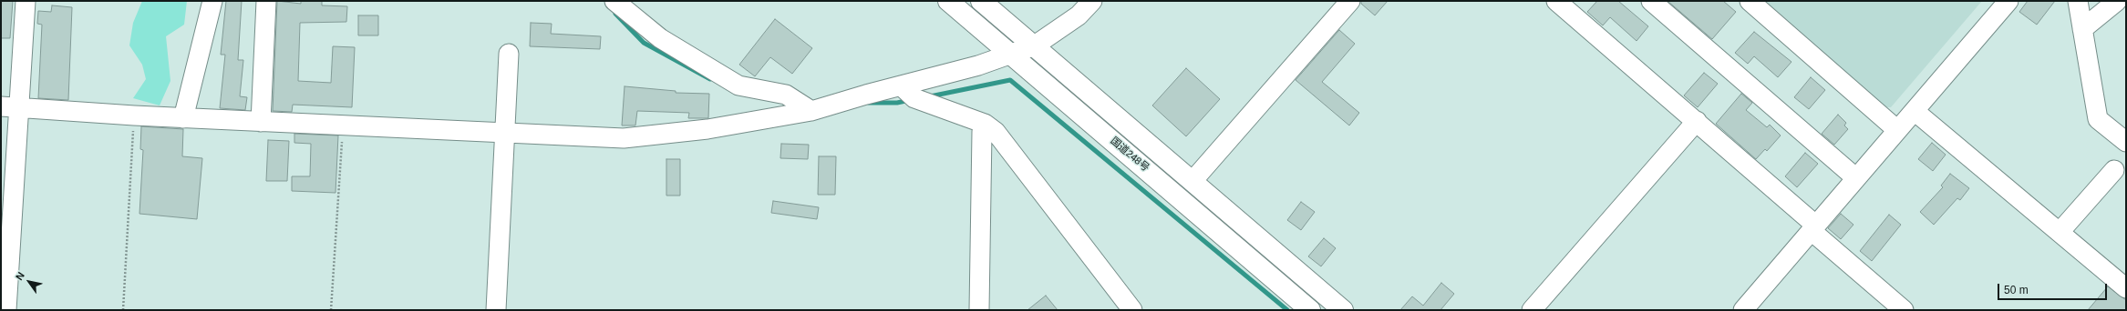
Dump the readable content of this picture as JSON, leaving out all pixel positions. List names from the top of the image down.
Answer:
{
  "streets": {
    "highway": ["国道248号"]
  },
  "scale_bar": "50 m",
  "north": "top left"
}
